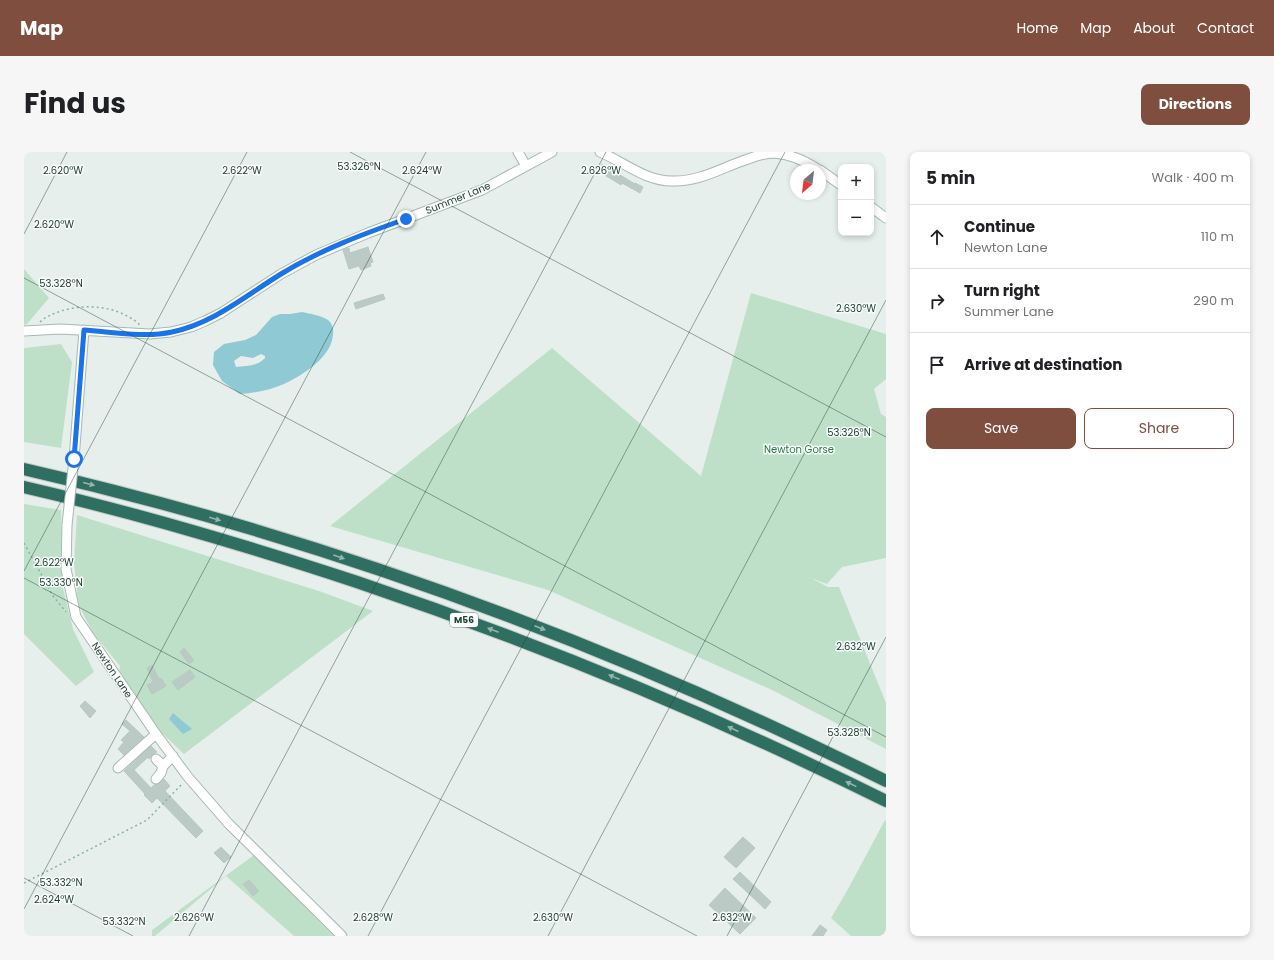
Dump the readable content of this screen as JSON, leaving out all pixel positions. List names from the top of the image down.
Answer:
{
  "streets": {
    "highway": ["M56"],
    "street": ["Summer Lane", "Newton Lane"]
  },
  "crossings": [
    ["Summer Lane", "Newton Lane"]
  ],
  "parks": ["Newton Gorse"],
  "north": "bottom left",
  "page": {
    "header": "Map",
    "nav": [
      "Home",
      "Map",
      "About",
      "Contact"
    ],
    "title": "Find us",
    "buttons": [
      "Directions",
      ["Save", "Share"]
    ],
    "heading": ["5 min", "Walk · 400 m"],
    "map_buttons": ["+", "−"],
    "list": [
      ["Continue", "Newton Lane", "110 m"],
      ["Turn right", "Summer Lane", "290 m"],
      "Arrive at destination"
    ]
  },
  "coordinates": [
    "53.326°N",
    "2.620°W",
    "2.622°W",
    "2.624°W",
    "2.626°W",
    "53.328°N",
    "2.630°W",
    "53.330°N",
    "2.632°W",
    "53.332°N",
    "2.628°W"
  ]
}
